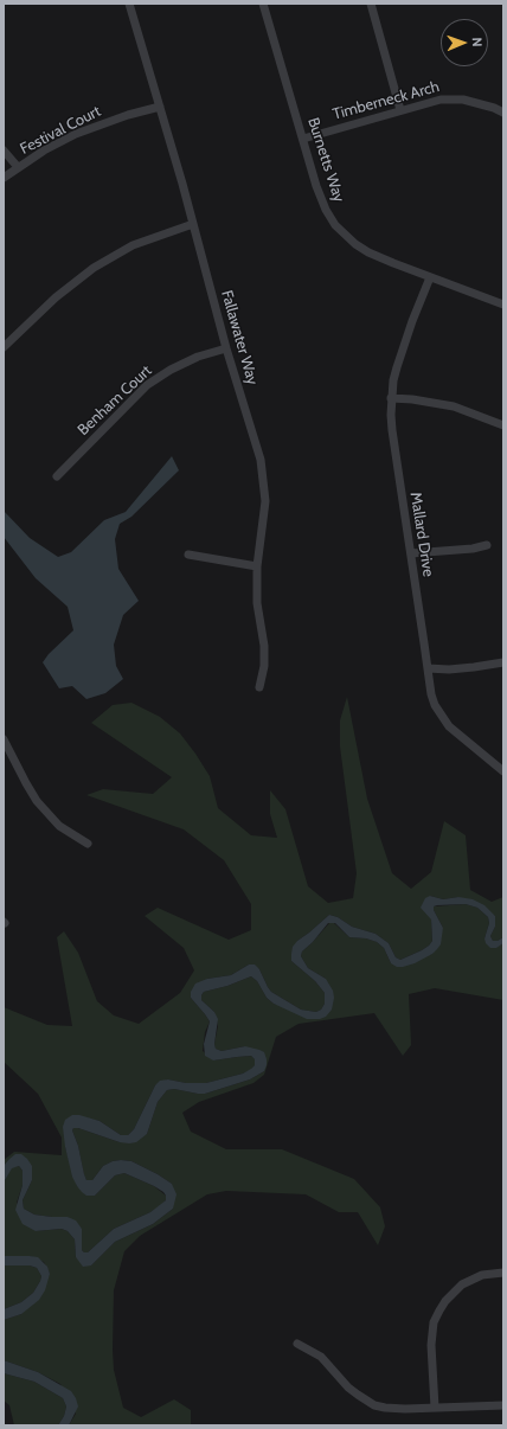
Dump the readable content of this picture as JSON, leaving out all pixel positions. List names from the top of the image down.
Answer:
{
  "streets": {
    "street": [
      "Timberneck Arch",
      "Festival Court",
      "Burnetts Way",
      "Fallawater Way",
      "Benham Court",
      "Mallard Drive"
    ]
  },
  "crossings": [
    ["Timberneck Arch", "Burnetts Way"],
    ["Festival Court", "Fallawater Way"],
    ["Burnetts Way", "Mallard Drive"],
    ["Fallawater Way", "Benham Court"]
  ],
  "north": "right"
}
